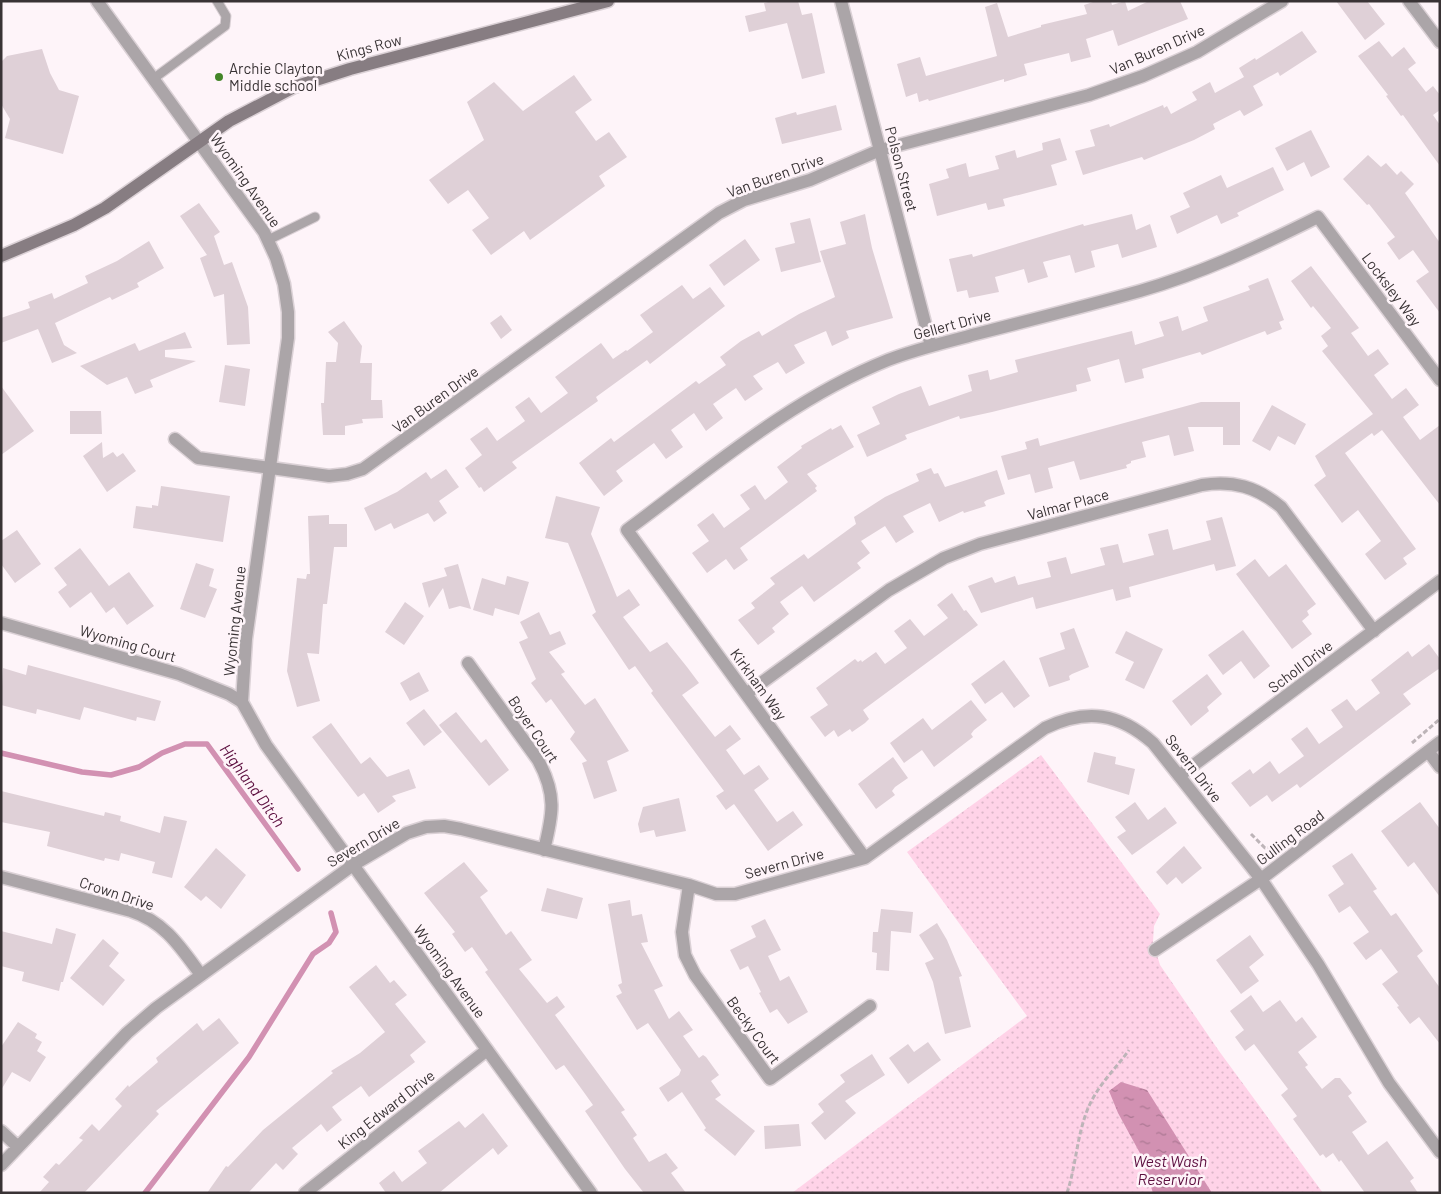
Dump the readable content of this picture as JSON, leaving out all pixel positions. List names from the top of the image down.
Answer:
{
  "streets": {
    "main road": ["Kings Row"],
    "street": [
      "Van Buren Drive",
      "Polson Street",
      "Wyoming Avenue",
      "Locksley Way",
      "Gellert Drive",
      "Valmar Place",
      "Wyoming Court",
      "Scholl Drive",
      "Kirkham Way",
      "Boyer Court",
      "Severn Drive",
      "Gulling Road",
      "Crown Drive",
      "Becky Court",
      "King Edward Drive"
    ]
  },
  "crossings": [
    ["Kings Row", "Wyoming Avenue"],
    ["Van Buren Drive", "Polson Street"],
    ["Van Buren Drive", "Wyoming Avenue"],
    ["Polson Street", "Gellert Drive"],
    ["Wyoming Avenue", "Wyoming Court"],
    ["Wyoming Avenue", "Severn Drive"],
    ["Wyoming Avenue", "King Edward Drive"],
    ["Locksley Way", "Gellert Drive"],
    ["Gellert Drive", "Kirkham Way"],
    ["Valmar Place", "Scholl Drive"],
    ["Valmar Place", "Kirkham Way"],
    ["Scholl Drive", "Severn Drive"],
    ["Kirkham Way", "Severn Drive"],
    ["Boyer Court", "Severn Drive"],
    ["Severn Drive", "Gulling Road"],
    ["Severn Drive", "Crown Drive"],
    ["Severn Drive", "Becky Court"]
  ],
  "water": ["Highland Ditch", "West Wash Reservior"],
  "places": ["Archie Clayton Middle school"]
}
